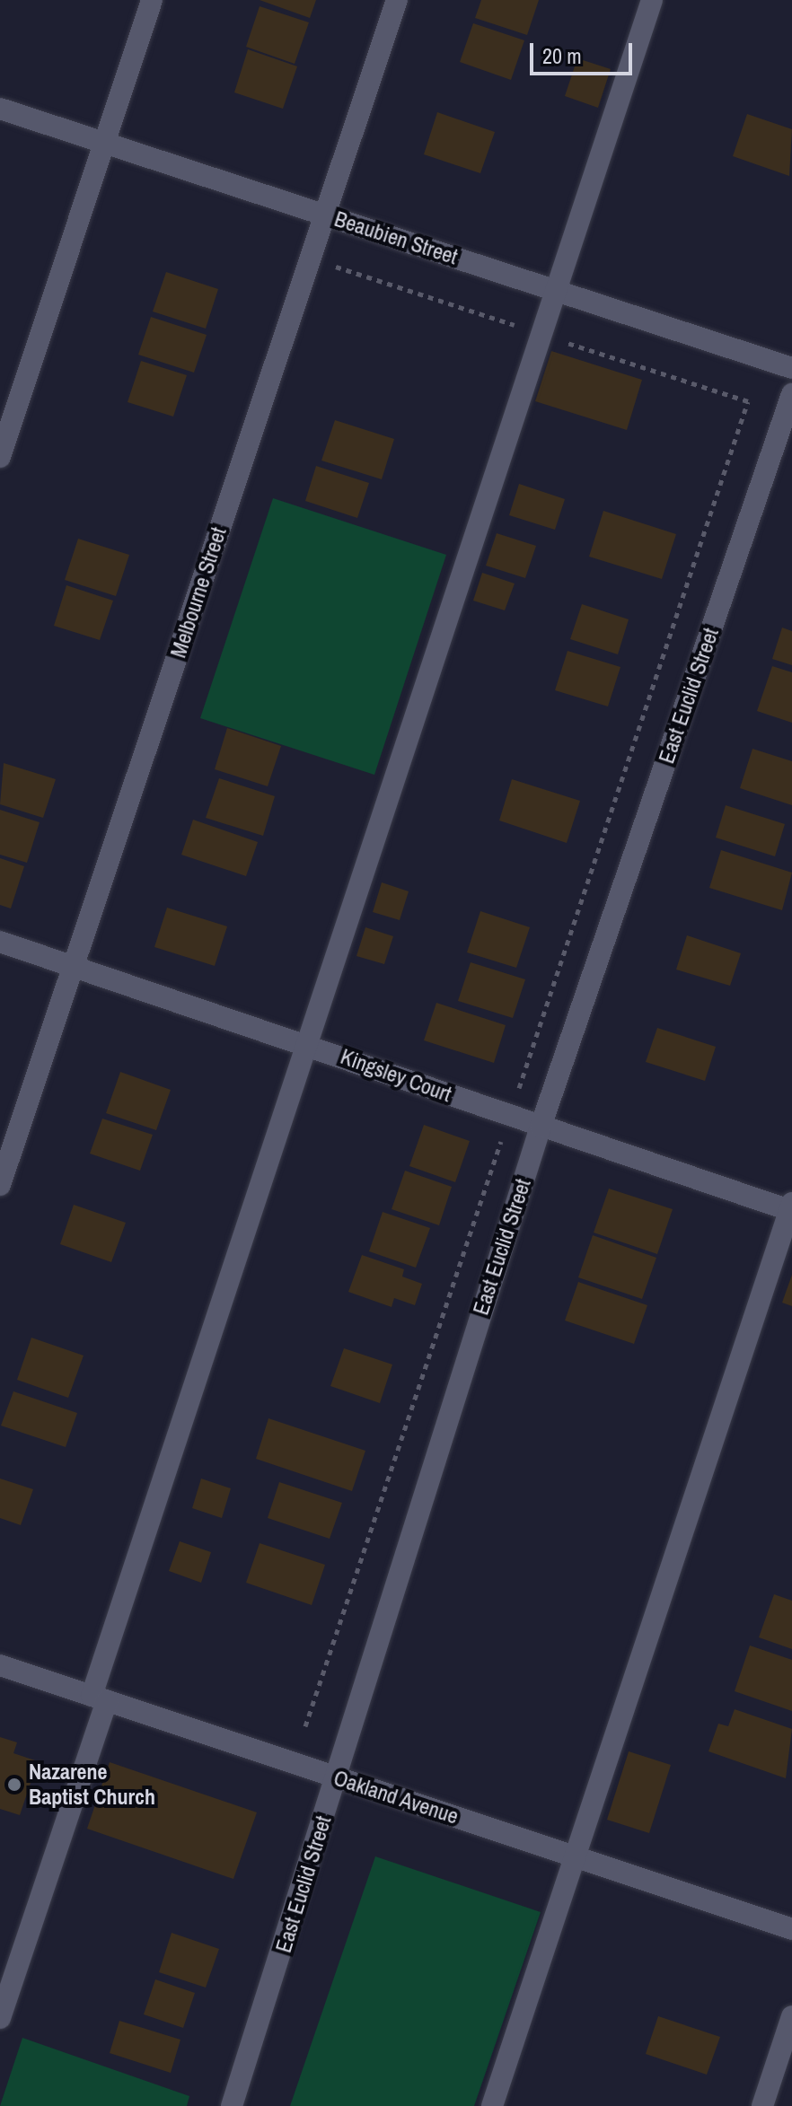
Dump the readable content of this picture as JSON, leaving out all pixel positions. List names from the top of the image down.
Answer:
{
  "streets": {
    "street": [
      "Beaubien Street",
      "Melbourne Street",
      "East Euclid Street",
      "Kingsley Court",
      "Oakland Avenue"
    ]
  },
  "crossings": [
    ["Beaubien Street", "Melbourne Street"],
    ["Melbourne Street", "Kingsley Court"],
    ["East Euclid Street", "Kingsley Court"],
    ["East Euclid Street", "Oakland Avenue"]
  ],
  "places": ["Nazarene Baptist Church"],
  "scale_bar": "20 m"
}
